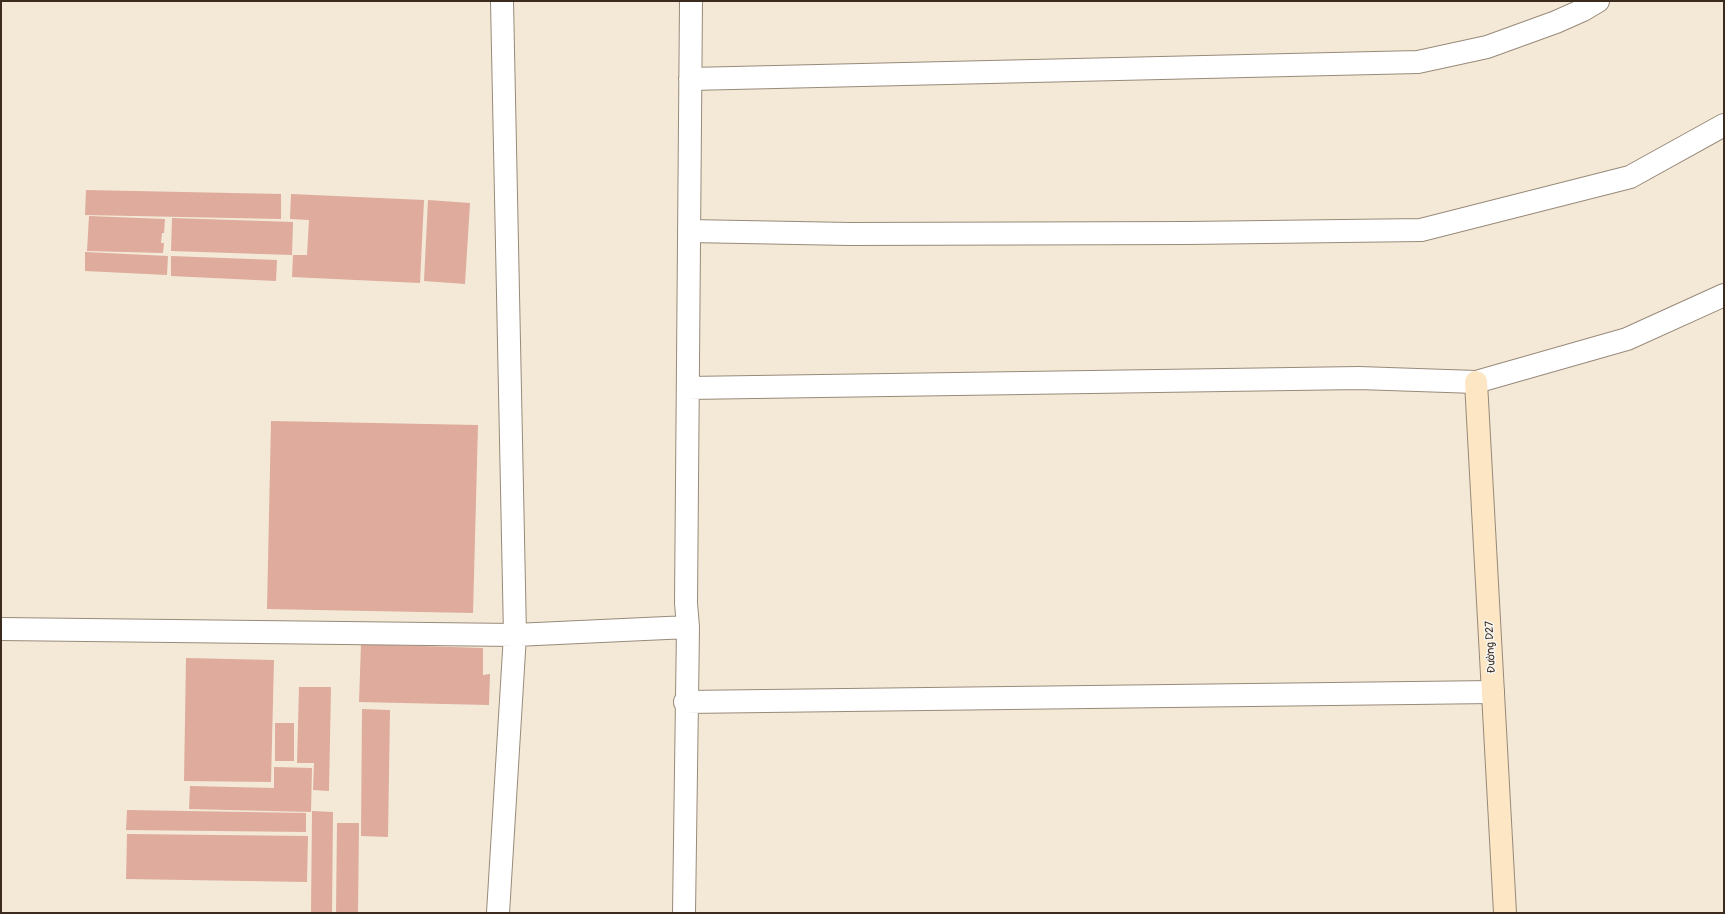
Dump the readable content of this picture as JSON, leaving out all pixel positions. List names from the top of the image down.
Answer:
{
  "streets": {
    "street": ["Đường D27"]
  }
}
